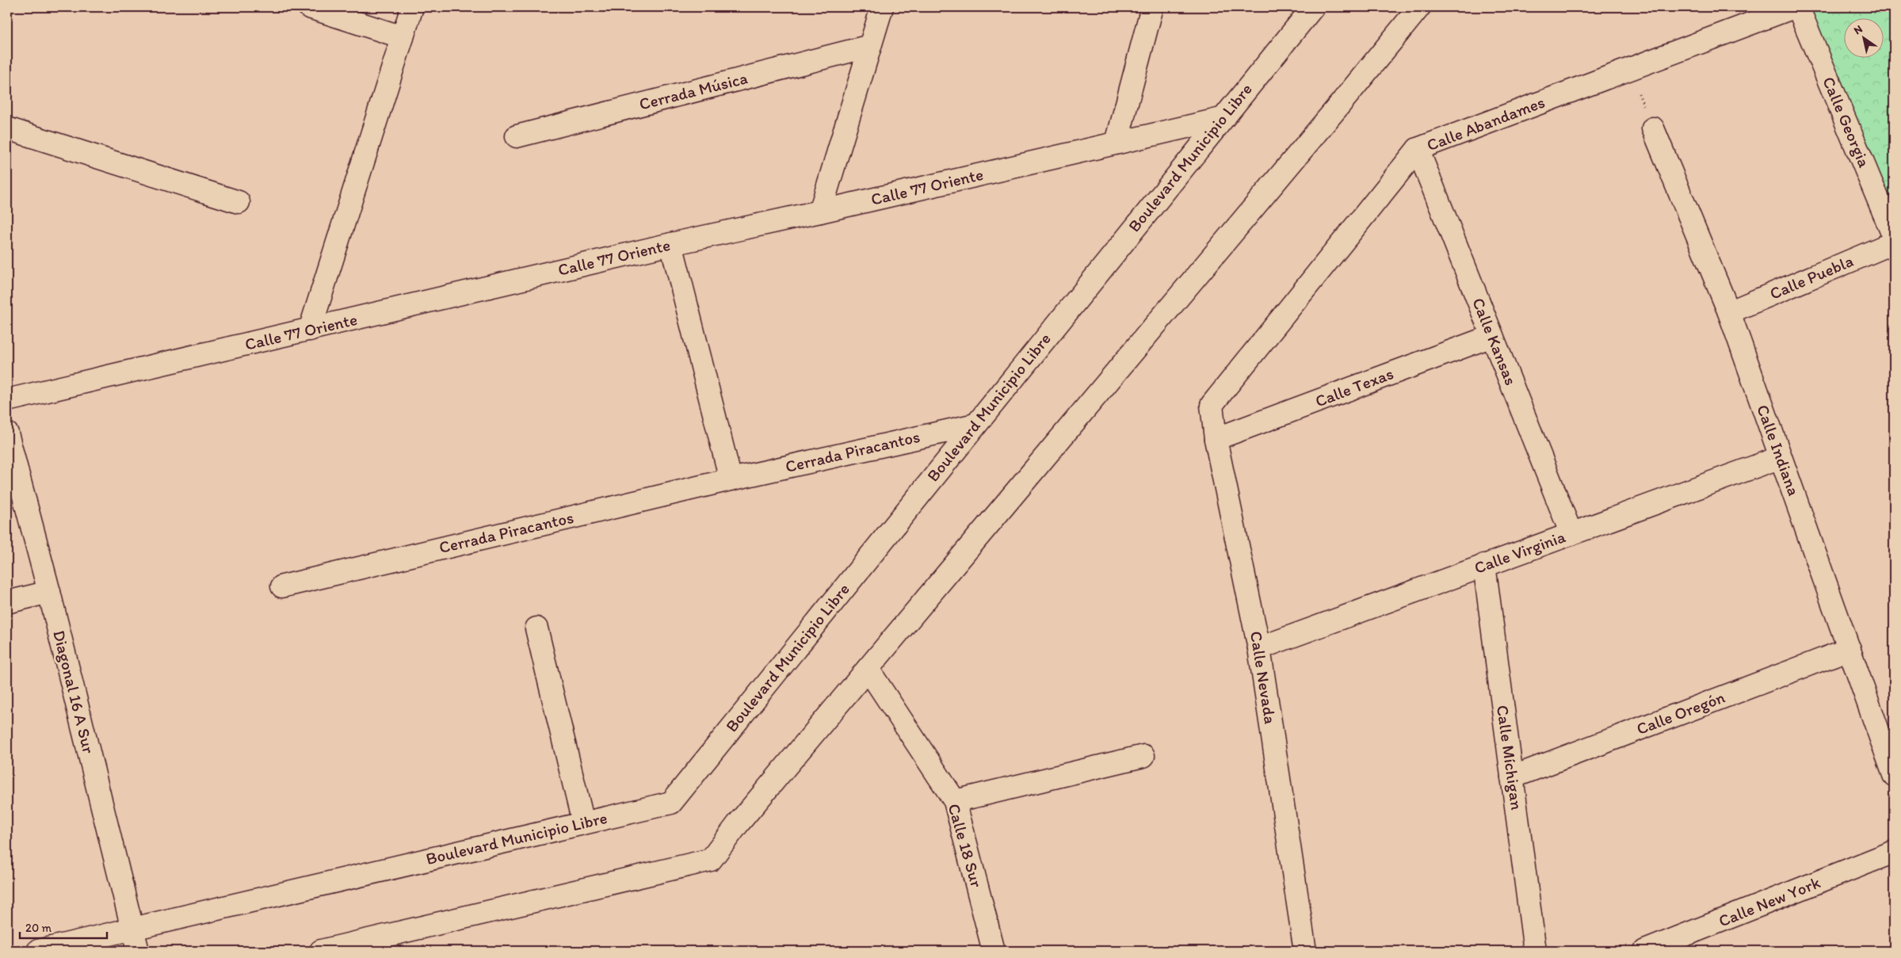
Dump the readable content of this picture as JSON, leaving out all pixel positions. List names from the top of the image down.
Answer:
{
  "streets": {
    "street": [
      "Cerrada Música",
      "Calle Georgia",
      "Calle Abandames",
      "Boulevard Municipio Libre",
      "Calle 77 Oriente",
      "Calle Puebla",
      "Calle Kansas",
      "Calle Texas",
      "Calle Indiana",
      "Cerrada Piracantos",
      "Calle Virginia",
      "Calle Nevada",
      "Diagonal 16 A Sur",
      "Calle Oregón",
      "Calle Míchigan",
      "Calle 18 Sur",
      "Calle New York"
    ]
  },
  "crossings": [
    ["Calle Abandames", "Calle Kansas"],
    ["Calle Abandames", "Calle Nevada"],
    ["Boulevard Municipio Libre", "Calle 77 Oriente"],
    ["Boulevard Municipio Libre", "Cerrada Piracantos"],
    ["Boulevard Municipio Libre", "Diagonal 16 A Sur"],
    ["Calle Puebla", "Calle Indiana"],
    ["Calle Kansas", "Calle Texas"],
    ["Calle Kansas", "Calle Virginia"],
    ["Calle Texas", "Calle Nevada"],
    ["Calle Indiana", "Calle Virginia"],
    ["Calle Indiana", "Calle Oregón"],
    ["Calle Virginia", "Calle Nevada"],
    ["Calle Virginia", "Calle Míchigan"],
    ["Calle Oregón", "Calle Míchigan"]
  ],
  "scale_bar": "20 m",
  "north": "top left"
}
